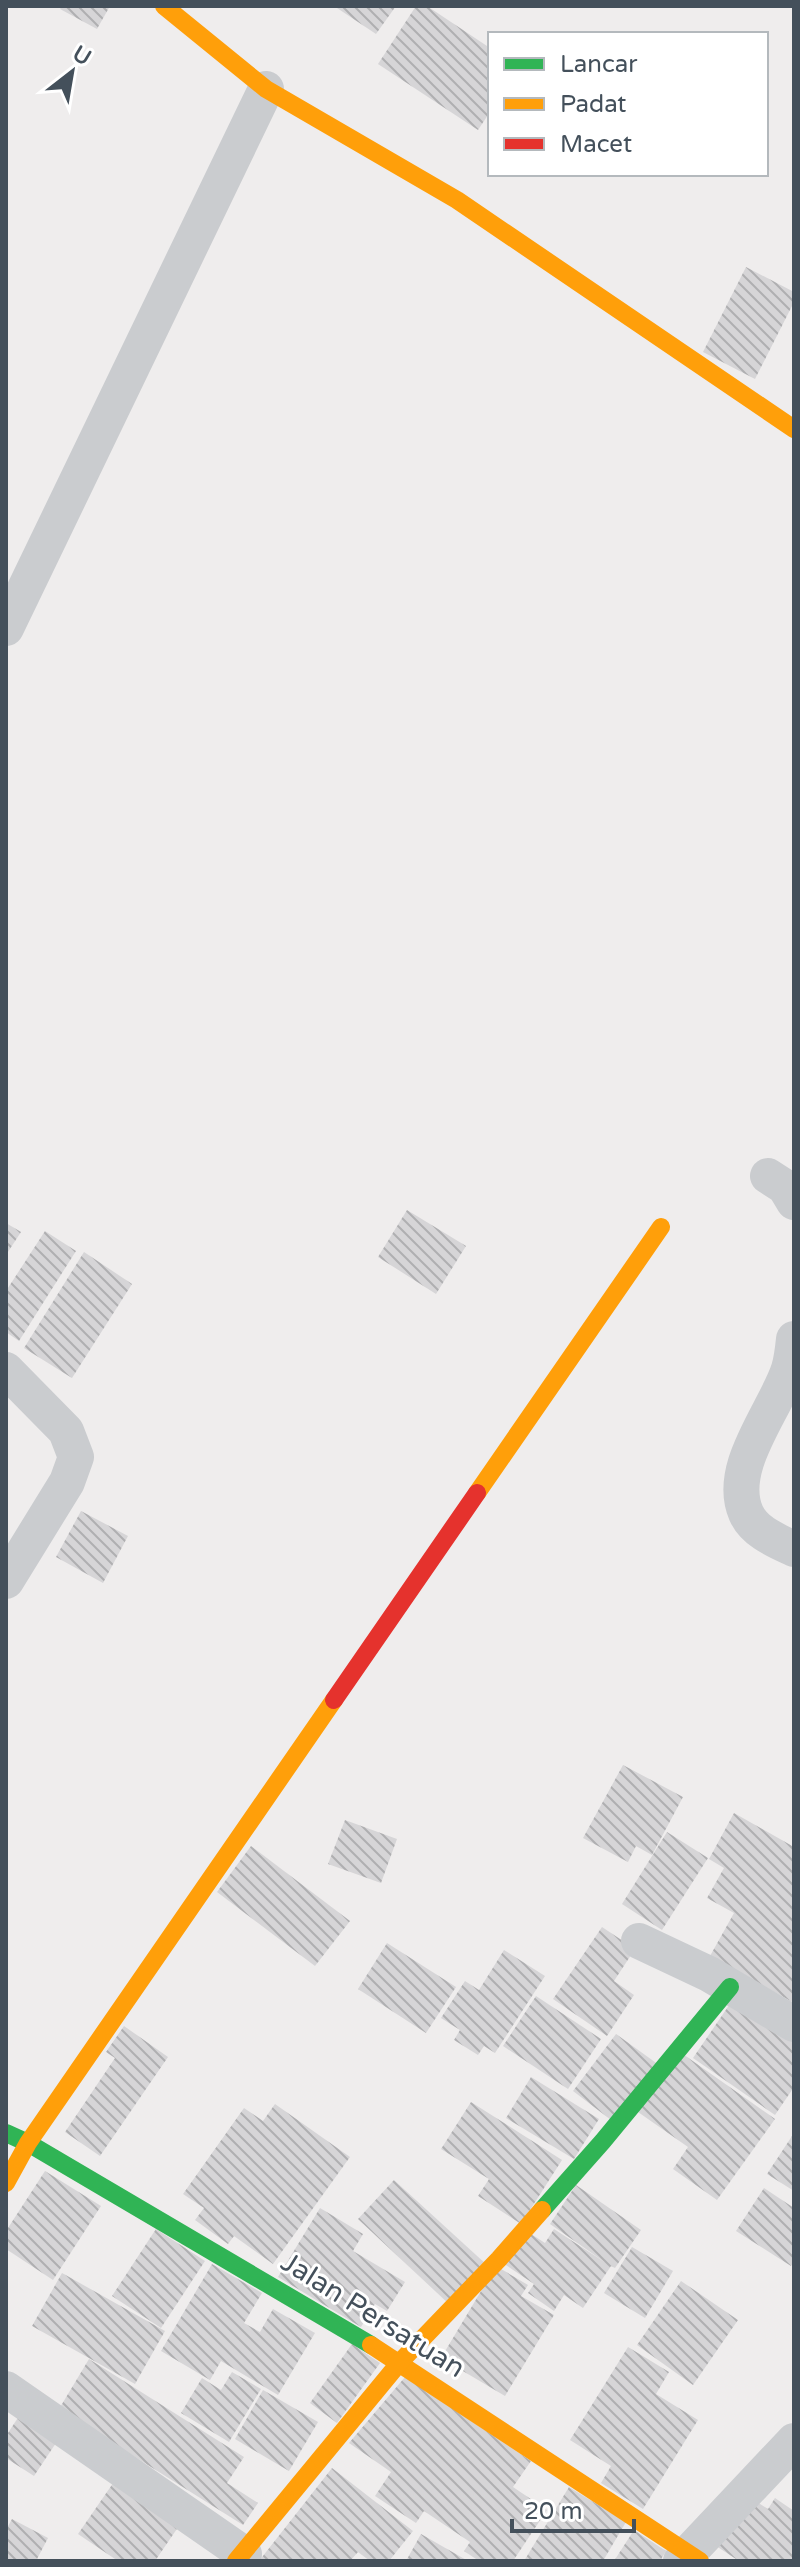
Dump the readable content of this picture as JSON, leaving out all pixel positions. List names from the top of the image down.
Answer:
{
  "streets": {
    "street": ["Jalan Persatuan"]
  },
  "legend": ["Lancar", "Padat", "Macet"],
  "scale_bar": "20 m",
  "north": "top right"
}
